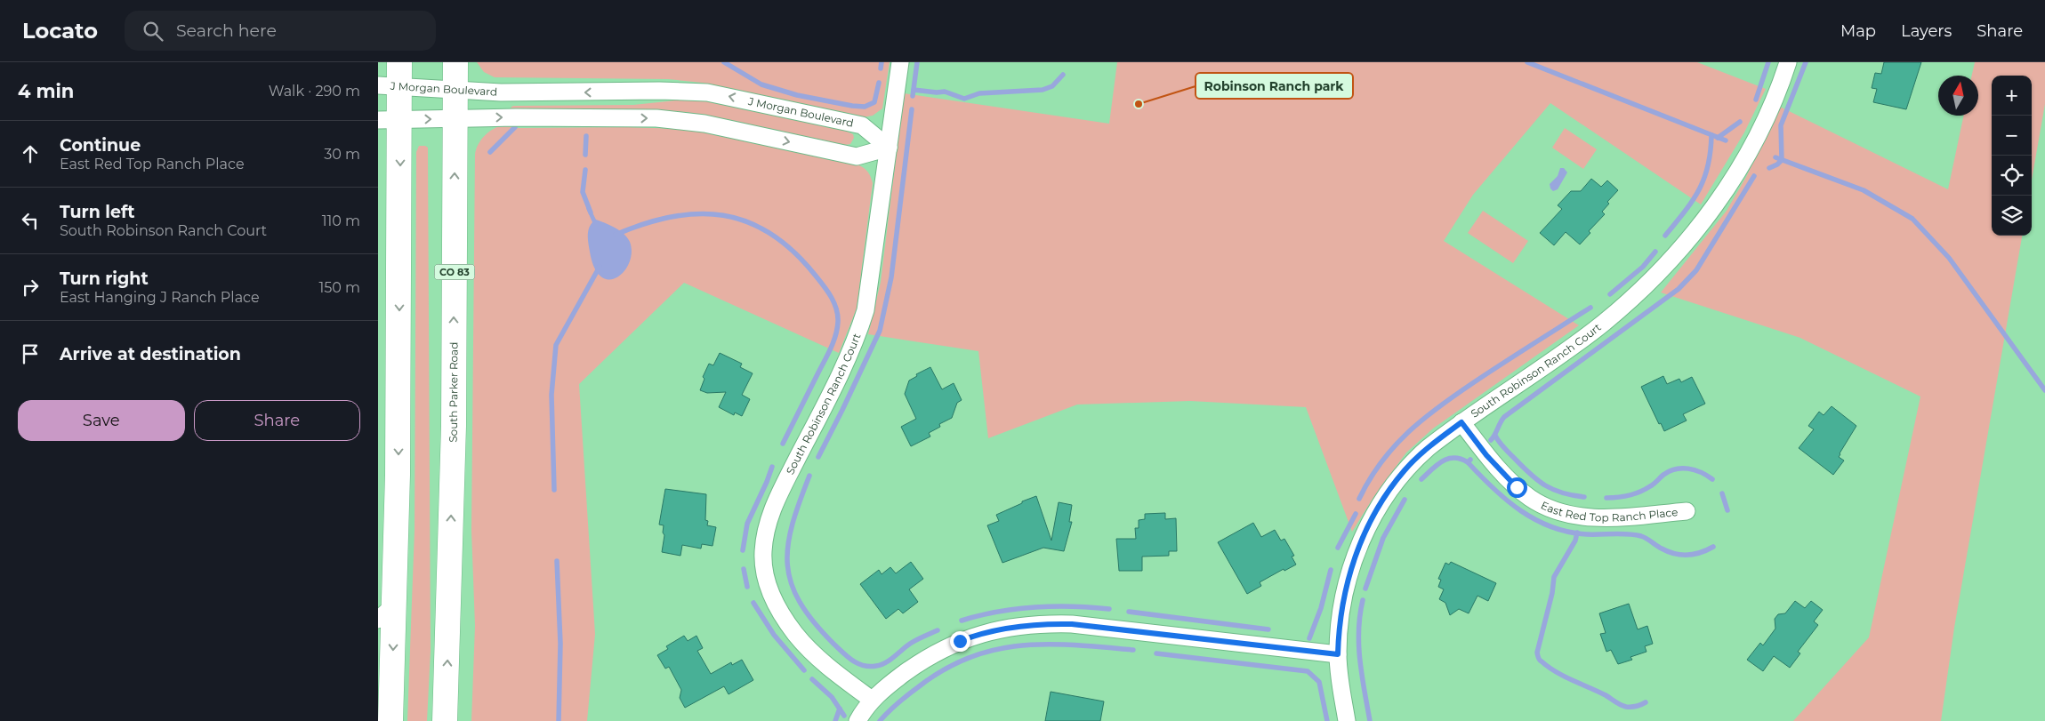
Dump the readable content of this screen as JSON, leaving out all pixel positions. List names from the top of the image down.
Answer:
{
  "streets": {
    "highway": ["CO 83", "South Parker Road"],
    "street": ["J Morgan Boulevard", "South Robinson Ranch Court", "East Red Top Ranch Place"]
  },
  "crossings": [
    ["J Morgan Boulevard", "South Robinson Ranch Court"],
    ["J Morgan Boulevard", "South Parker Road"],
    ["South Robinson Ranch Court", "East Red Top Ranch Place"]
  ],
  "places": ["Robinson Ranch park"],
  "north": "top",
  "page": {
    "header": "Locato",
    "search": "Search here",
    "nav": ["Map", "Layers", "Share"],
    "heading": ["4 min", "Walk · 290 m"],
    "map_buttons": ["+", "−"],
    "list": [
      ["Continue", "East Red Top Ranch Place", "30 m"],
      ["Turn left", "South Robinson Ranch Court", "110 m"],
      ["Turn right", "East Hanging J Ranch Place", "150 m"],
      "Arrive at destination"
    ],
    "buttons": ["Save", "Share"]
  }
}
